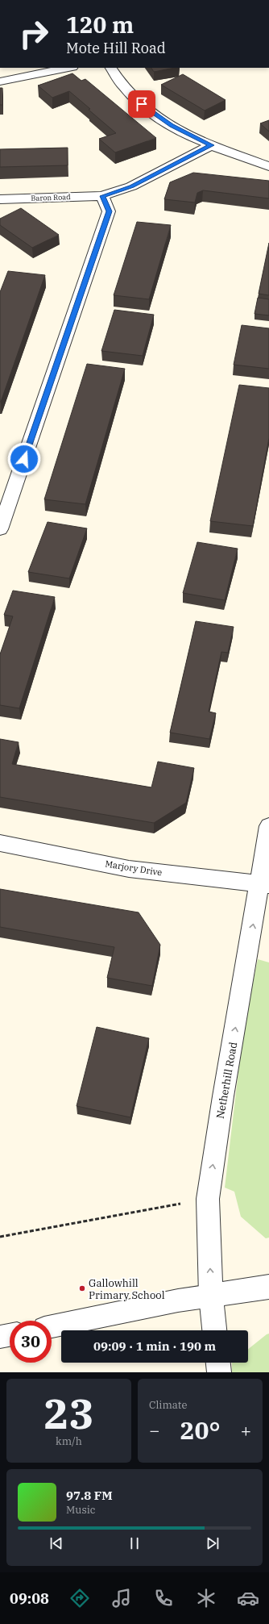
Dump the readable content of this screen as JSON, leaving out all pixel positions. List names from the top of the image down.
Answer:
{
  "streets": {
    "street": ["Baron Road", "Marjory Drive", "Netherhill Road"]
  },
  "crossings": [
    ["Marjory Drive", "Netherhill Road"]
  ],
  "one_way": ["Netherhill Road"],
  "places": ["Gallowhill Primary School"],
  "page": {
    "turn": ["120 m", "Mote Hill Road"],
    "limit": "30",
    "trip": "09:09 · 1 min · 190 m",
    "tile": [
      ["23", "km/h"],
      "Climate"
    ],
    "heat": ["−", "20°", "+"],
    "song": ["97.8 FM", "Music"],
    "tabs": "09:08"
  }
}
